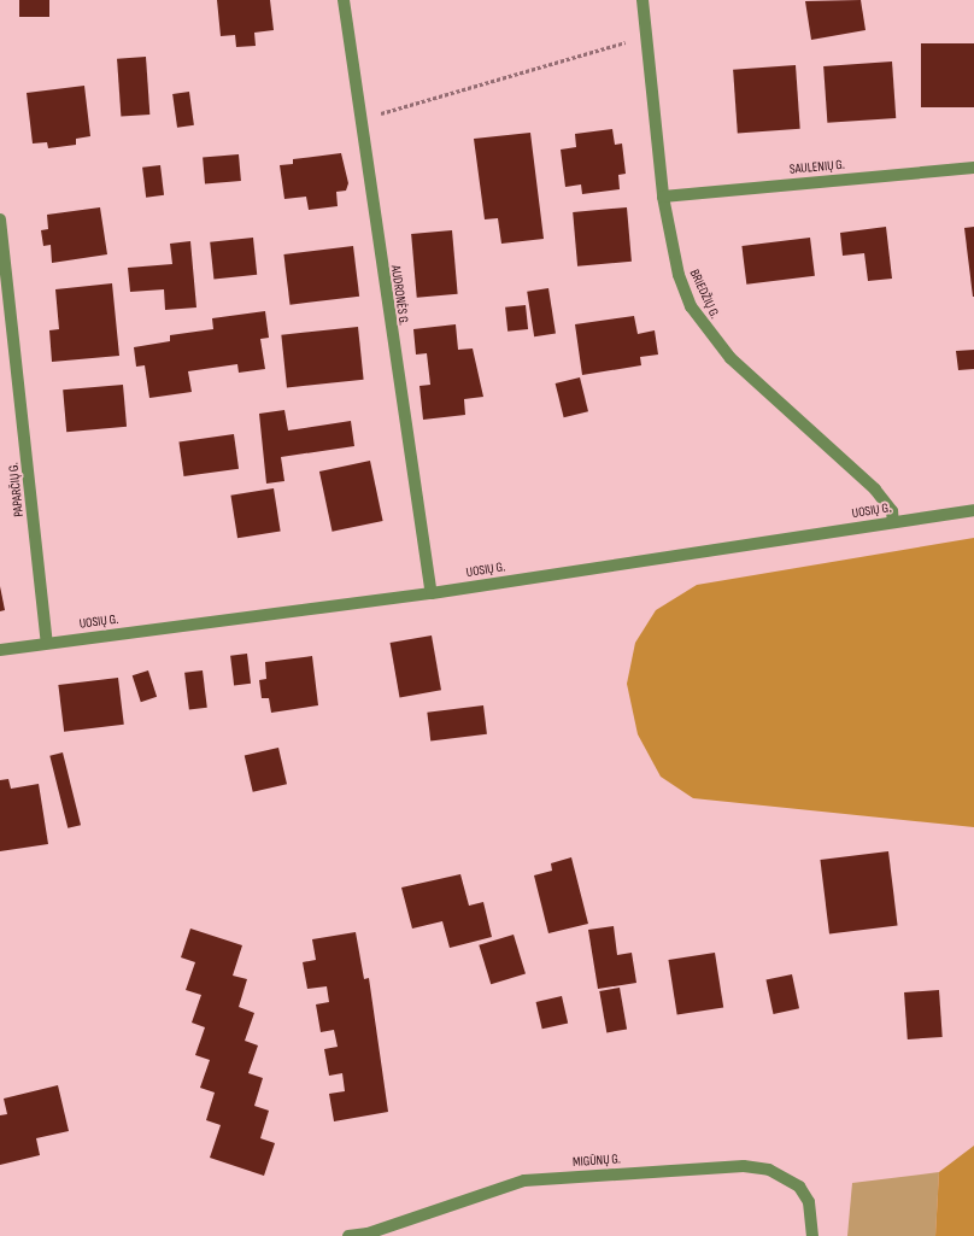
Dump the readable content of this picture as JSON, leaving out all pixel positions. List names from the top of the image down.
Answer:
{
  "streets": {
    "street": [
      "SAULENIŲ G.",
      "BRIEDŽIŲ G.",
      "AUDRONĖS G.",
      "PAPARČIŲ G.",
      "UOSIŲ G.",
      "MIGŪNŲ G."
    ]
  },
  "crossings": [
    ["SAULENIŲ G.", "BRIEDŽIŲ G."],
    ["BRIEDŽIŲ G.", "UOSIŲ G."],
    ["AUDRONĖS G.", "UOSIŲ G."],
    ["PAPARČIŲ G.", "UOSIŲ G."]
  ]
}
